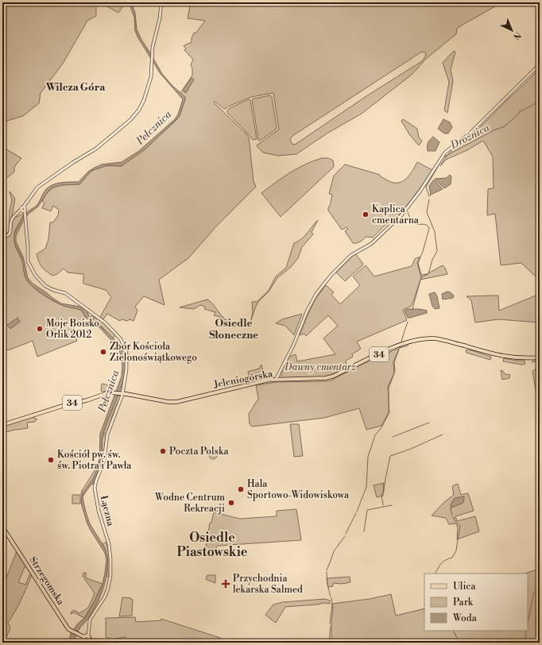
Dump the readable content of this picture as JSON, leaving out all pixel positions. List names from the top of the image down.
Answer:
{
  "streets": {
    "main road": ["34", "Jeleniogórska", "Strzegomska"],
    "street": ["Łączna"]
  },
  "crossings": [
    ["34", "Jeleniogórska"],
    ["34", "Łączna"],
    ["Jeleniogórska", "Łączna"],
    ["Łączna", "Strzegomska"]
  ],
  "districts": ["Wilcza Góra", "Osiedle Słoneczne", "Osiedle Piastowskie"],
  "water": ["Pełcznica", "Drożnica"],
  "parks": ["Dawny cmentarz"],
  "places": {
    "other": [
      "Kaplica cmentarna",
      "Moje Boisko Orlik 2012",
      "Zbór Kościoła Zielonoświątkowego",
      "Poczta Polska",
      "Kościół pw. św. św. Piotra i Pawła",
      "Hala Sportowo-Widowiskowa",
      "Wodne Centrum Rekreacji"
    ],
    "health": ["Przychodnia lekarska Salmed"]
  },
  "legend": ["Ulica", "Park", "Woda"],
  "north": "bottom right"
}
